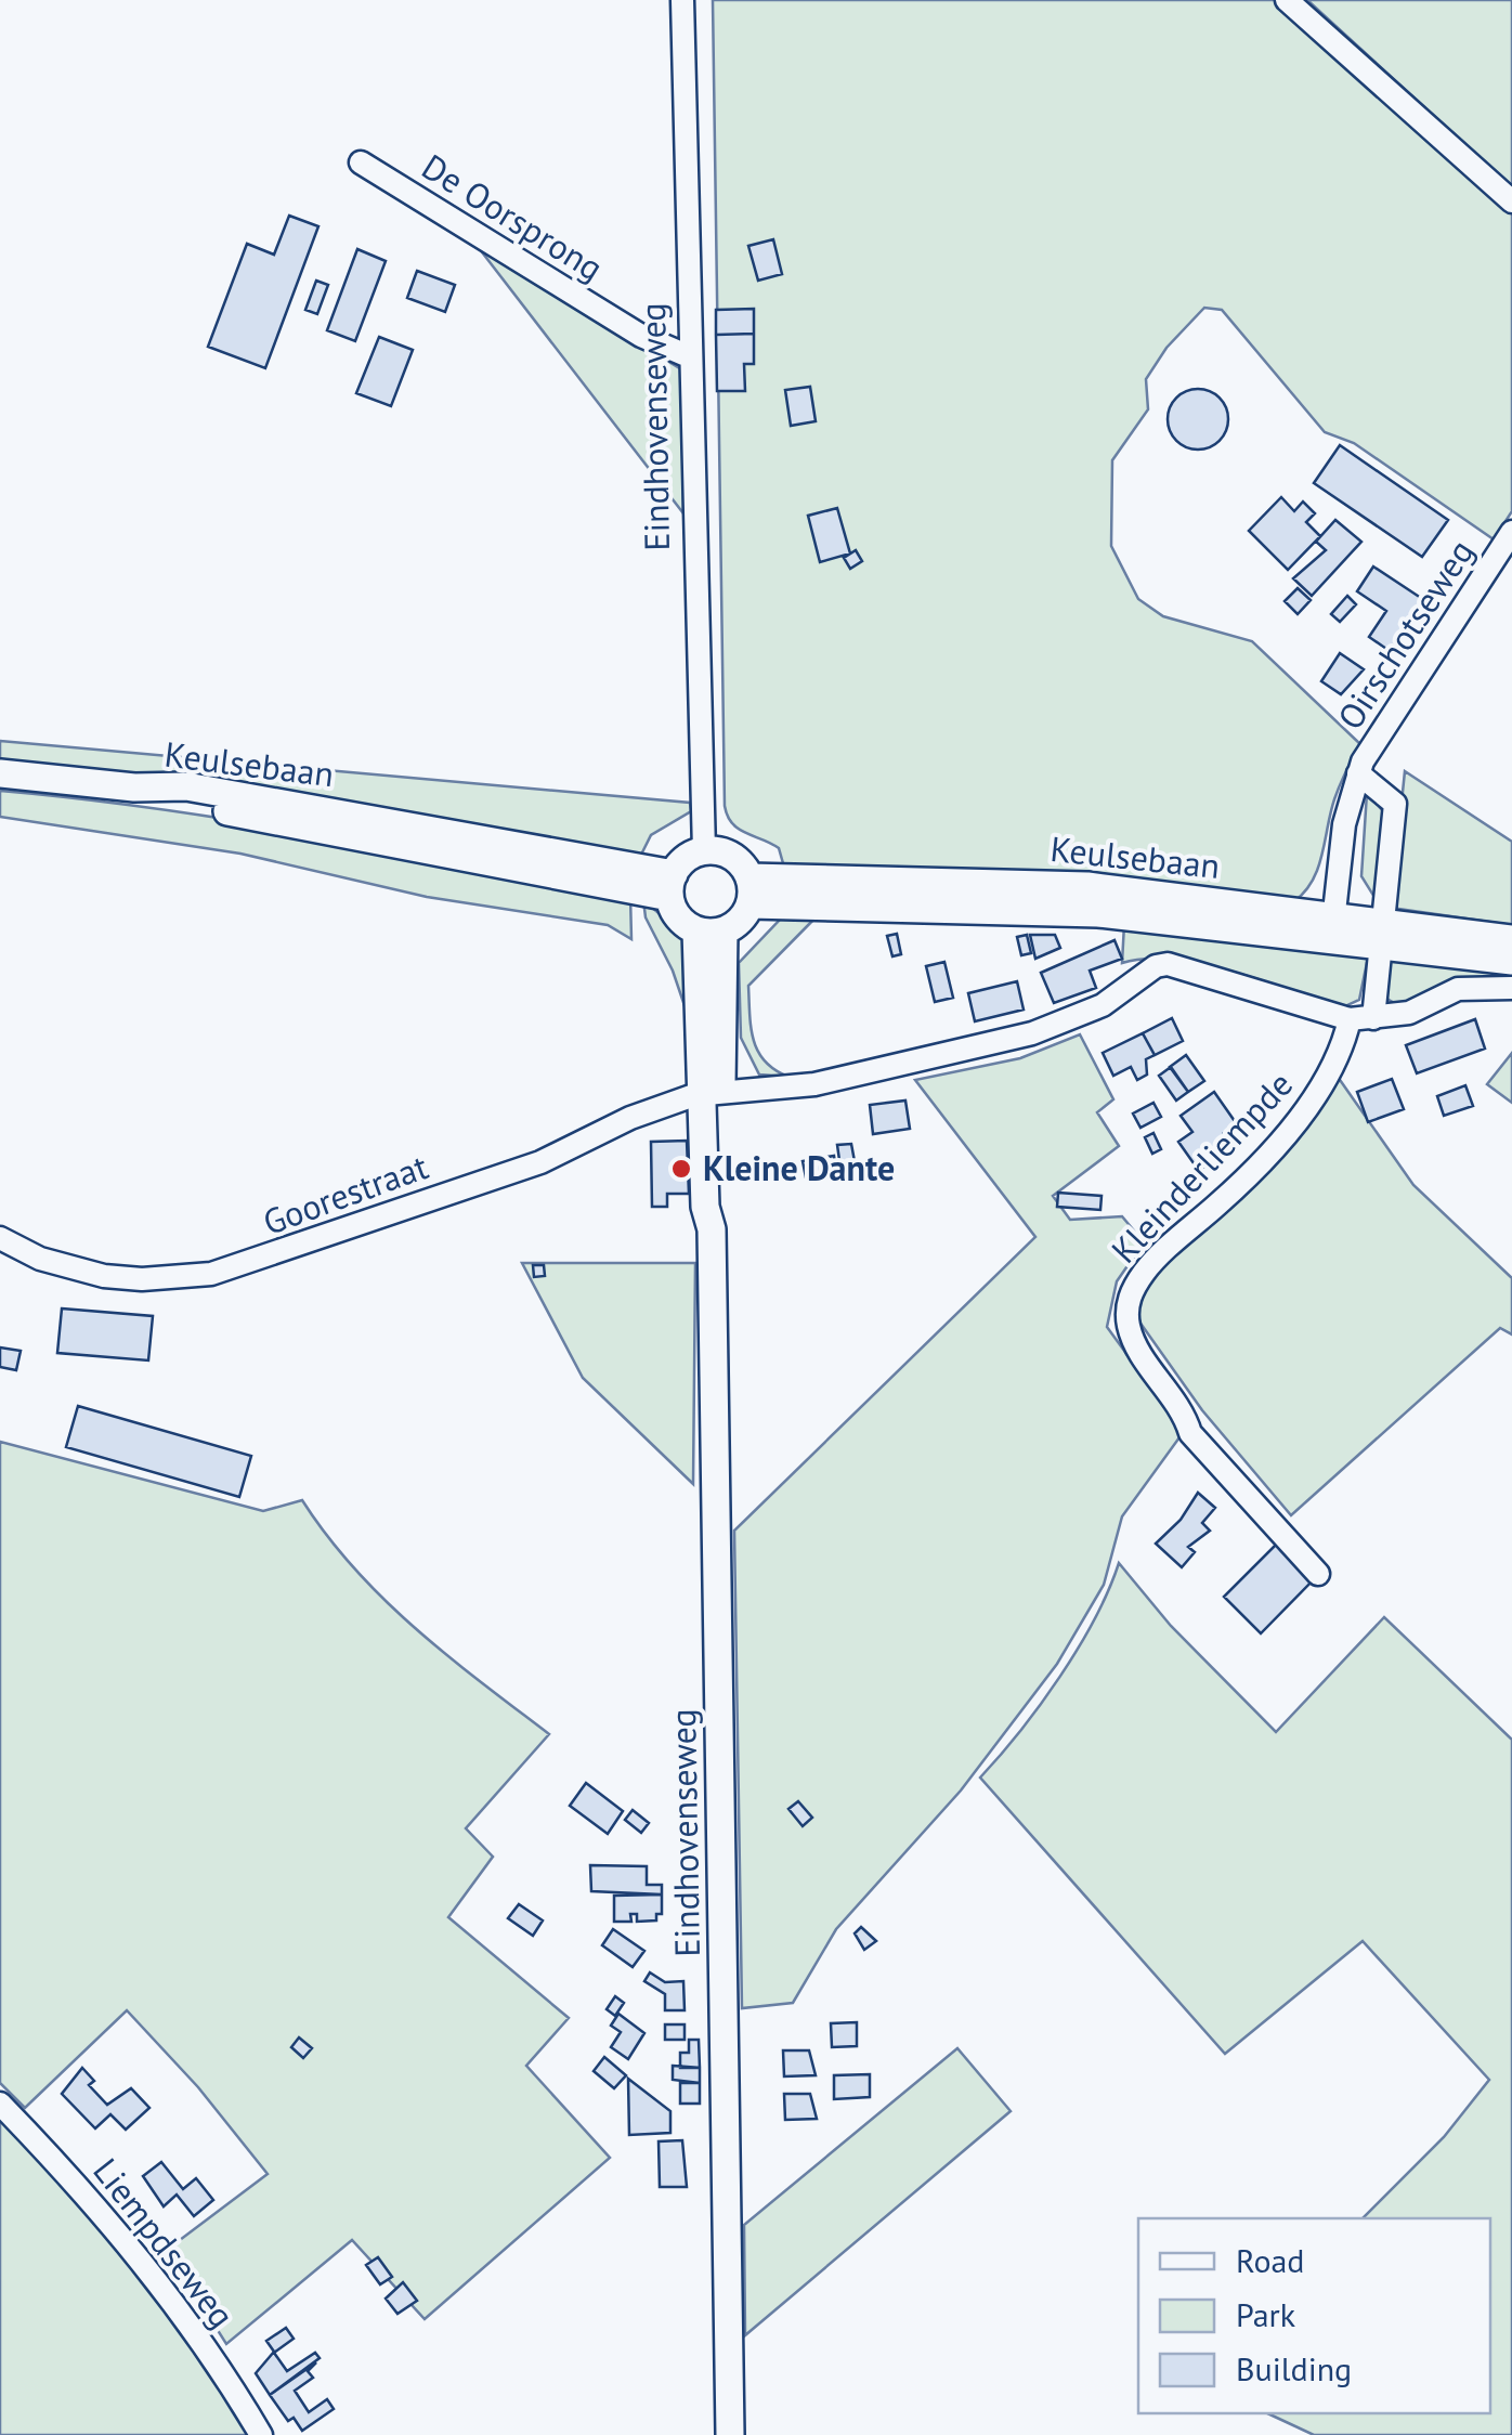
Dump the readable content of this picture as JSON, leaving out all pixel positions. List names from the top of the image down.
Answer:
{
  "streets": {
    "main road": ["Eindhovenseweg", "Keulsebaan"],
    "street": [
      "De Oorsprong",
      "Oirschotseweg",
      "Kleinderliempde",
      "Goorestraat",
      "Liempdseweg"
    ]
  },
  "crossings": [
    ["De Oorsprong", "Eindhovenseweg"],
    ["Eindhovenseweg", "Keulsebaan"],
    ["Eindhovenseweg", "Goorestraat"],
    ["Oirschotseweg", "Keulsebaan"]
  ],
  "places": ["Kleine Dante"],
  "legend": ["Road", "Park", "Building"]
}
